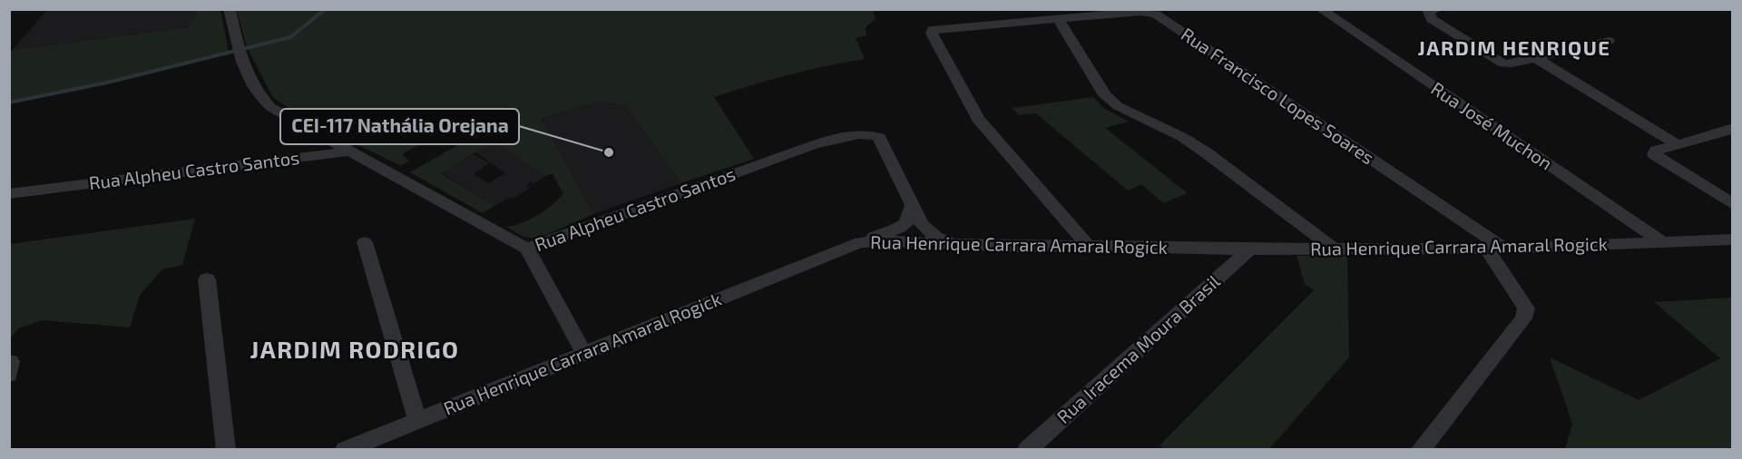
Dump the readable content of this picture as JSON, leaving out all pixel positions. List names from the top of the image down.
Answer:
{
  "streets": {
    "street": [
      "Rua Francisco Lopes Soares",
      "Rua José Muchon",
      "Rua Alpheu Castro Santos",
      "Rua Henrique Carrara Amaral Rogick",
      "Rua Iracema Moura Brasil"
    ]
  },
  "crossings": [
    ["Rua Francisco Lopes Soares", "Rua Henrique Carrara Amaral Rogick"],
    ["Rua José Muchon", "Rua Henrique Carrara Amaral Rogick"],
    ["Rua Alpheu Castro Santos", "Rua Henrique Carrara Amaral Rogick"],
    ["Rua Henrique Carrara Amaral Rogick", "Rua Iracema Moura Brasil"]
  ],
  "districts": ["JARDIM HENRIQUE", "JARDIM RODRIGO"],
  "places": ["CEI-117 Nathália Orejana"]
}
